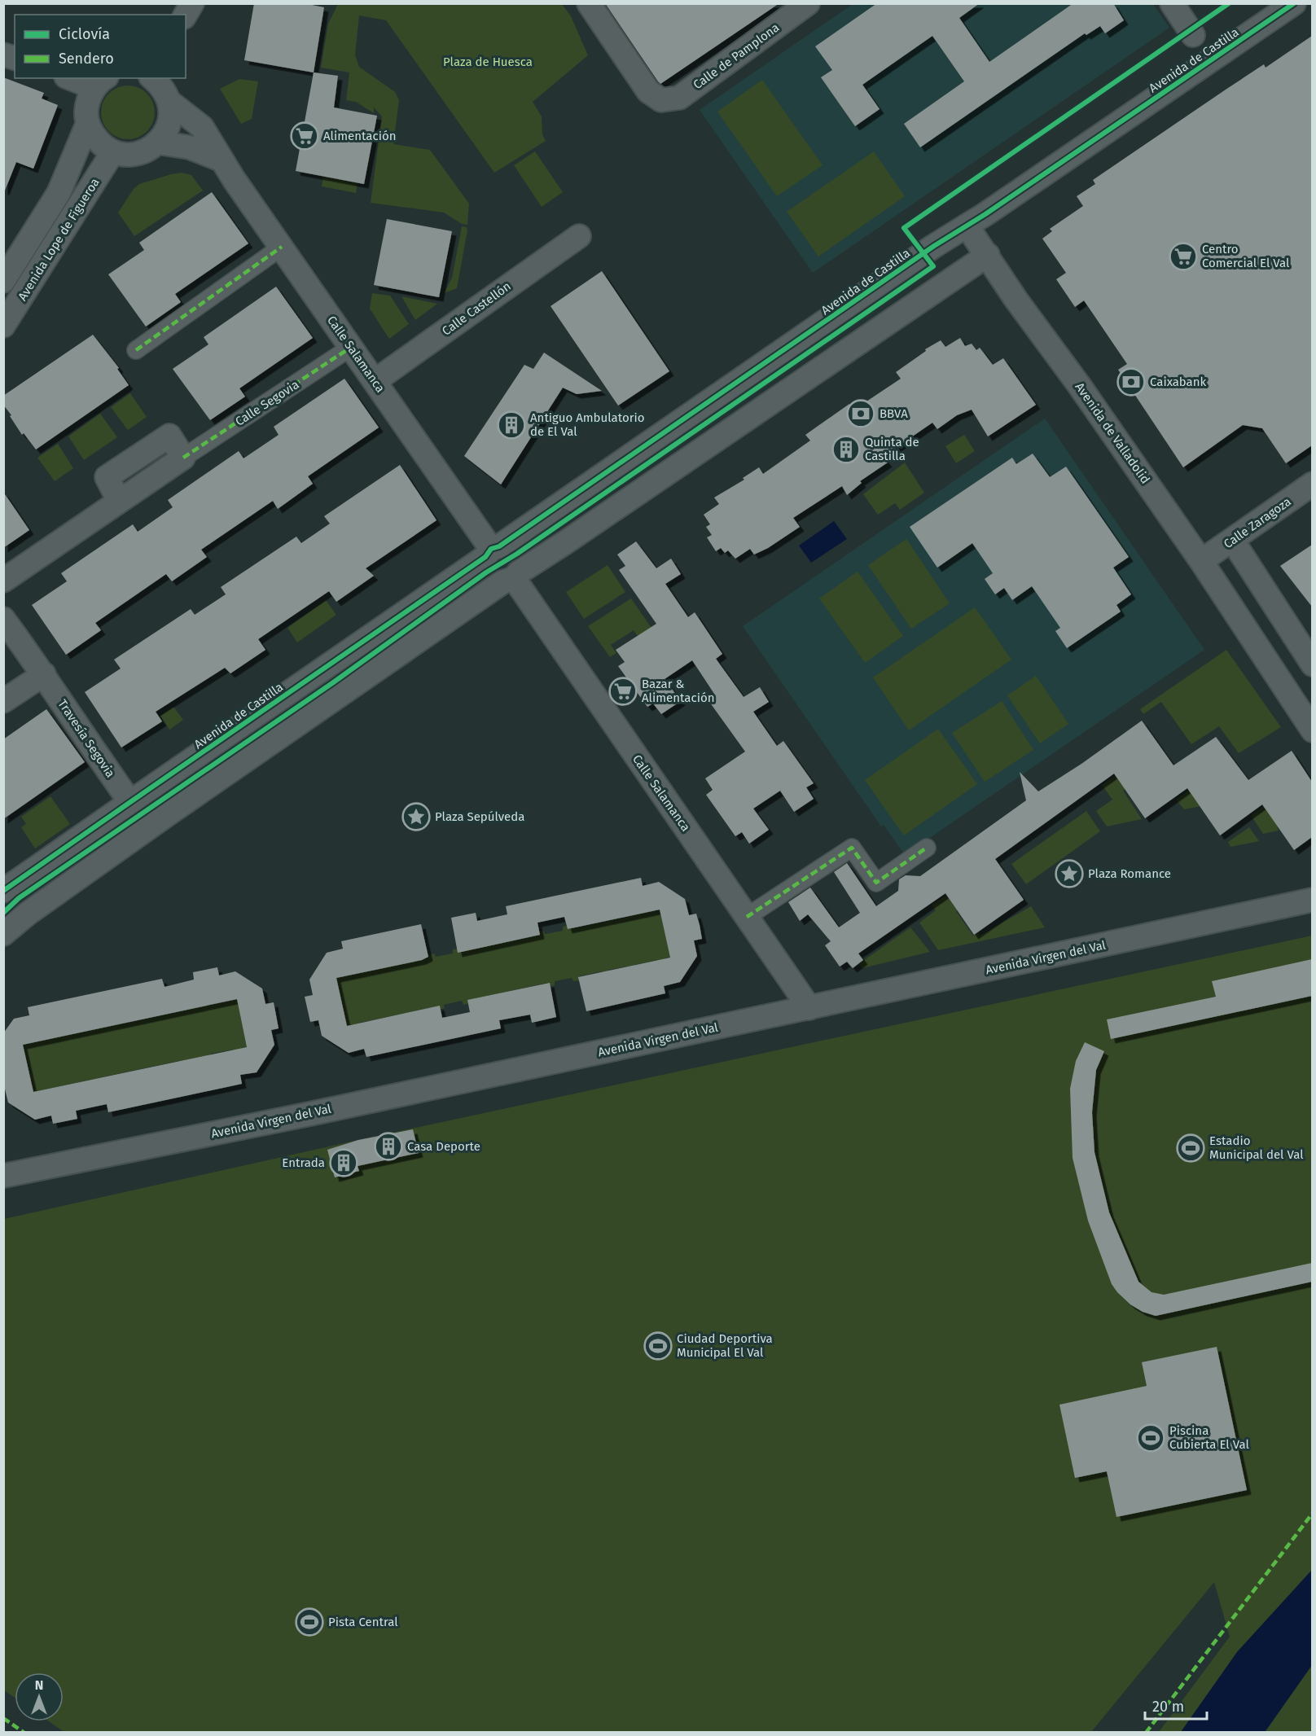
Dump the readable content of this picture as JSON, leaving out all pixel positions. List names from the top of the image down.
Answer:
{
  "streets": {
    "street": [
      "Calle de Pamplona",
      "Avenida de Castilla",
      "Avenida Lope de Figueroa",
      "Calle Castellón",
      "Calle Salamanca",
      "Calle Segovia",
      "Avenida de Valladolid",
      "Calle Zaragoza",
      "Travesía Segovia",
      "Avenida Virgen del Val"
    ]
  },
  "crossings": [
    ["Avenida de Castilla", "Calle Salamanca"],
    ["Avenida de Castilla", "Travesía Segovia"],
    ["Calle Castellón", "Calle Salamanca"],
    ["Calle Salamanca", "Calle Segovia"],
    ["Calle Salamanca", "Avenida Virgen del Val"],
    ["Avenida de Valladolid", "Calle Zaragoza"]
  ],
  "parks": ["Plaza de Huesca"],
  "places": {
    "supermarket": ["Alimentación", "Centro Comercial El Val", "Bazar & Alimentación"],
    "bank": ["Caixabank", "BBVA"],
    "building": [
      "Antiguo Ambulatorio de El Val",
      "Quinta de Castilla",
      "Casa Deporte",
      "Entrada"
    ],
    "place": ["Plaza Sepúlveda", "Plaza Romance"],
    "sports": [
      "Estadio Municipal del Val",
      "Ciudad Deportiva Municipal El Val",
      "Piscina Cubierta El Val",
      "Pista Central"
    ]
  },
  "legend": ["Ciclovía", "Sendero"],
  "scale_bar": "20 m",
  "north": "top"
}
